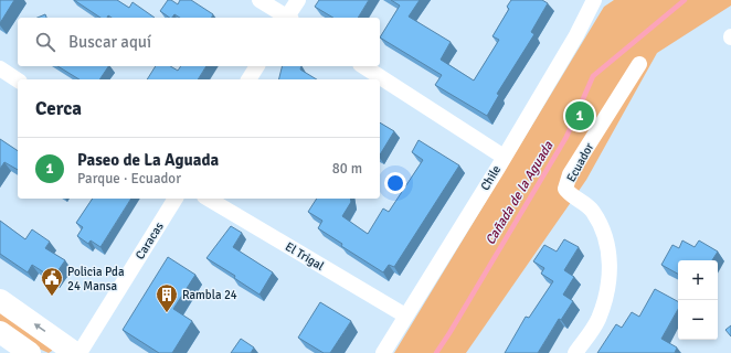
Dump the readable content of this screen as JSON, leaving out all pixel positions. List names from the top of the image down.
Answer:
{
  "streets": {
    "street": [
      "Ecuador",
      "Chile",
      "Caracas",
      "El Trigal"
    ]
  },
  "crossings": [
    ["Chile", "El Trigal"]
  ],
  "water": ["Cañada de la Aguada"],
  "places": {
    "public building": ["Policia Pda 24 Mansa"],
    "building": ["Rambla 24"]
  },
  "page": {
    "search": "Buscar aquí",
    "heading": "Cerca",
    "pins": "1",
    "list": [
      {
        "mark": "1",
        "name": "Paseo de La Aguada",
        "note": "Parque · Ecuador",
        "value": "80 m"
      }
    ],
    "map_buttons": ["+", "−"]
  }
}
